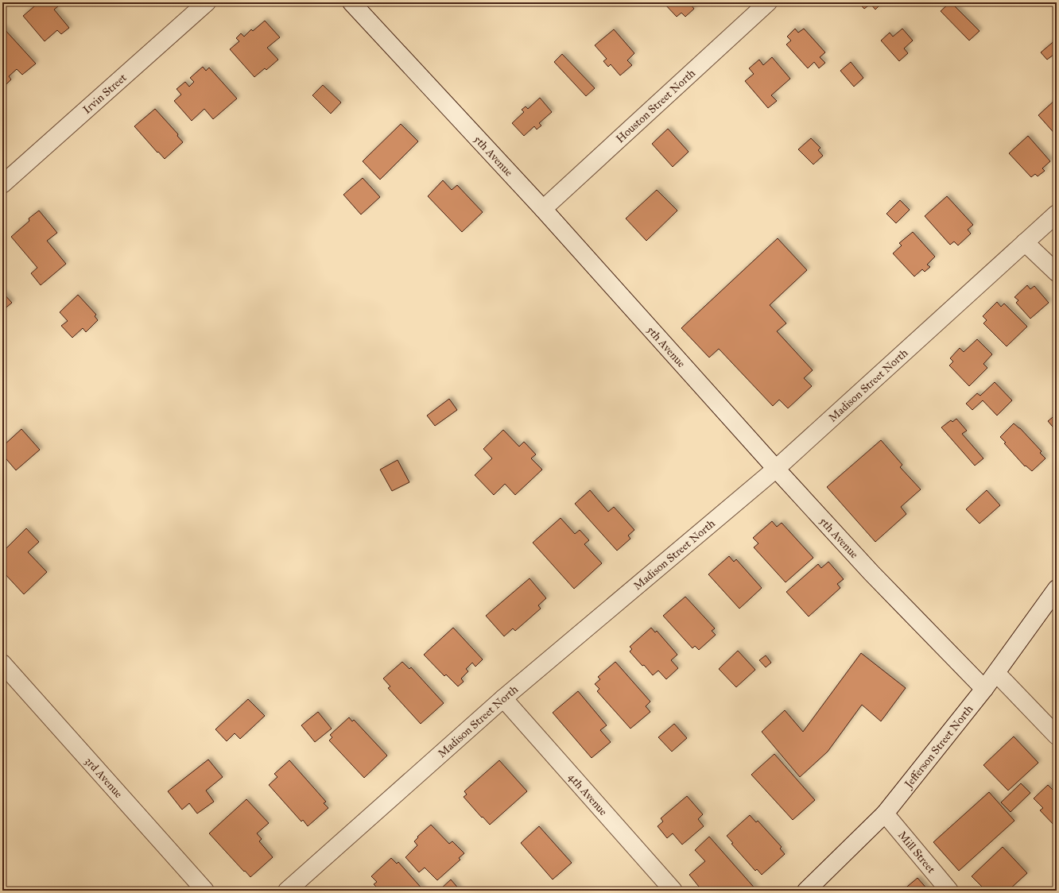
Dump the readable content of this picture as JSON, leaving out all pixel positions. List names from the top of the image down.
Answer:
{
  "streets": {
    "street": [
      "Irvin Street",
      "Houston Street North",
      "5th Avenue",
      "Madison Street North",
      "Jefferson Street North",
      "3rd Avenue",
      "4th Avenue",
      "Mill Street"
    ]
  },
  "crossings": [
    ["Houston Street North", "5th Avenue"],
    ["5th Avenue", "Madison Street North"],
    ["5th Avenue", "Jefferson Street North"],
    ["Madison Street North", "4th Avenue"],
    ["Jefferson Street North", "Mill Street"]
  ]
}
